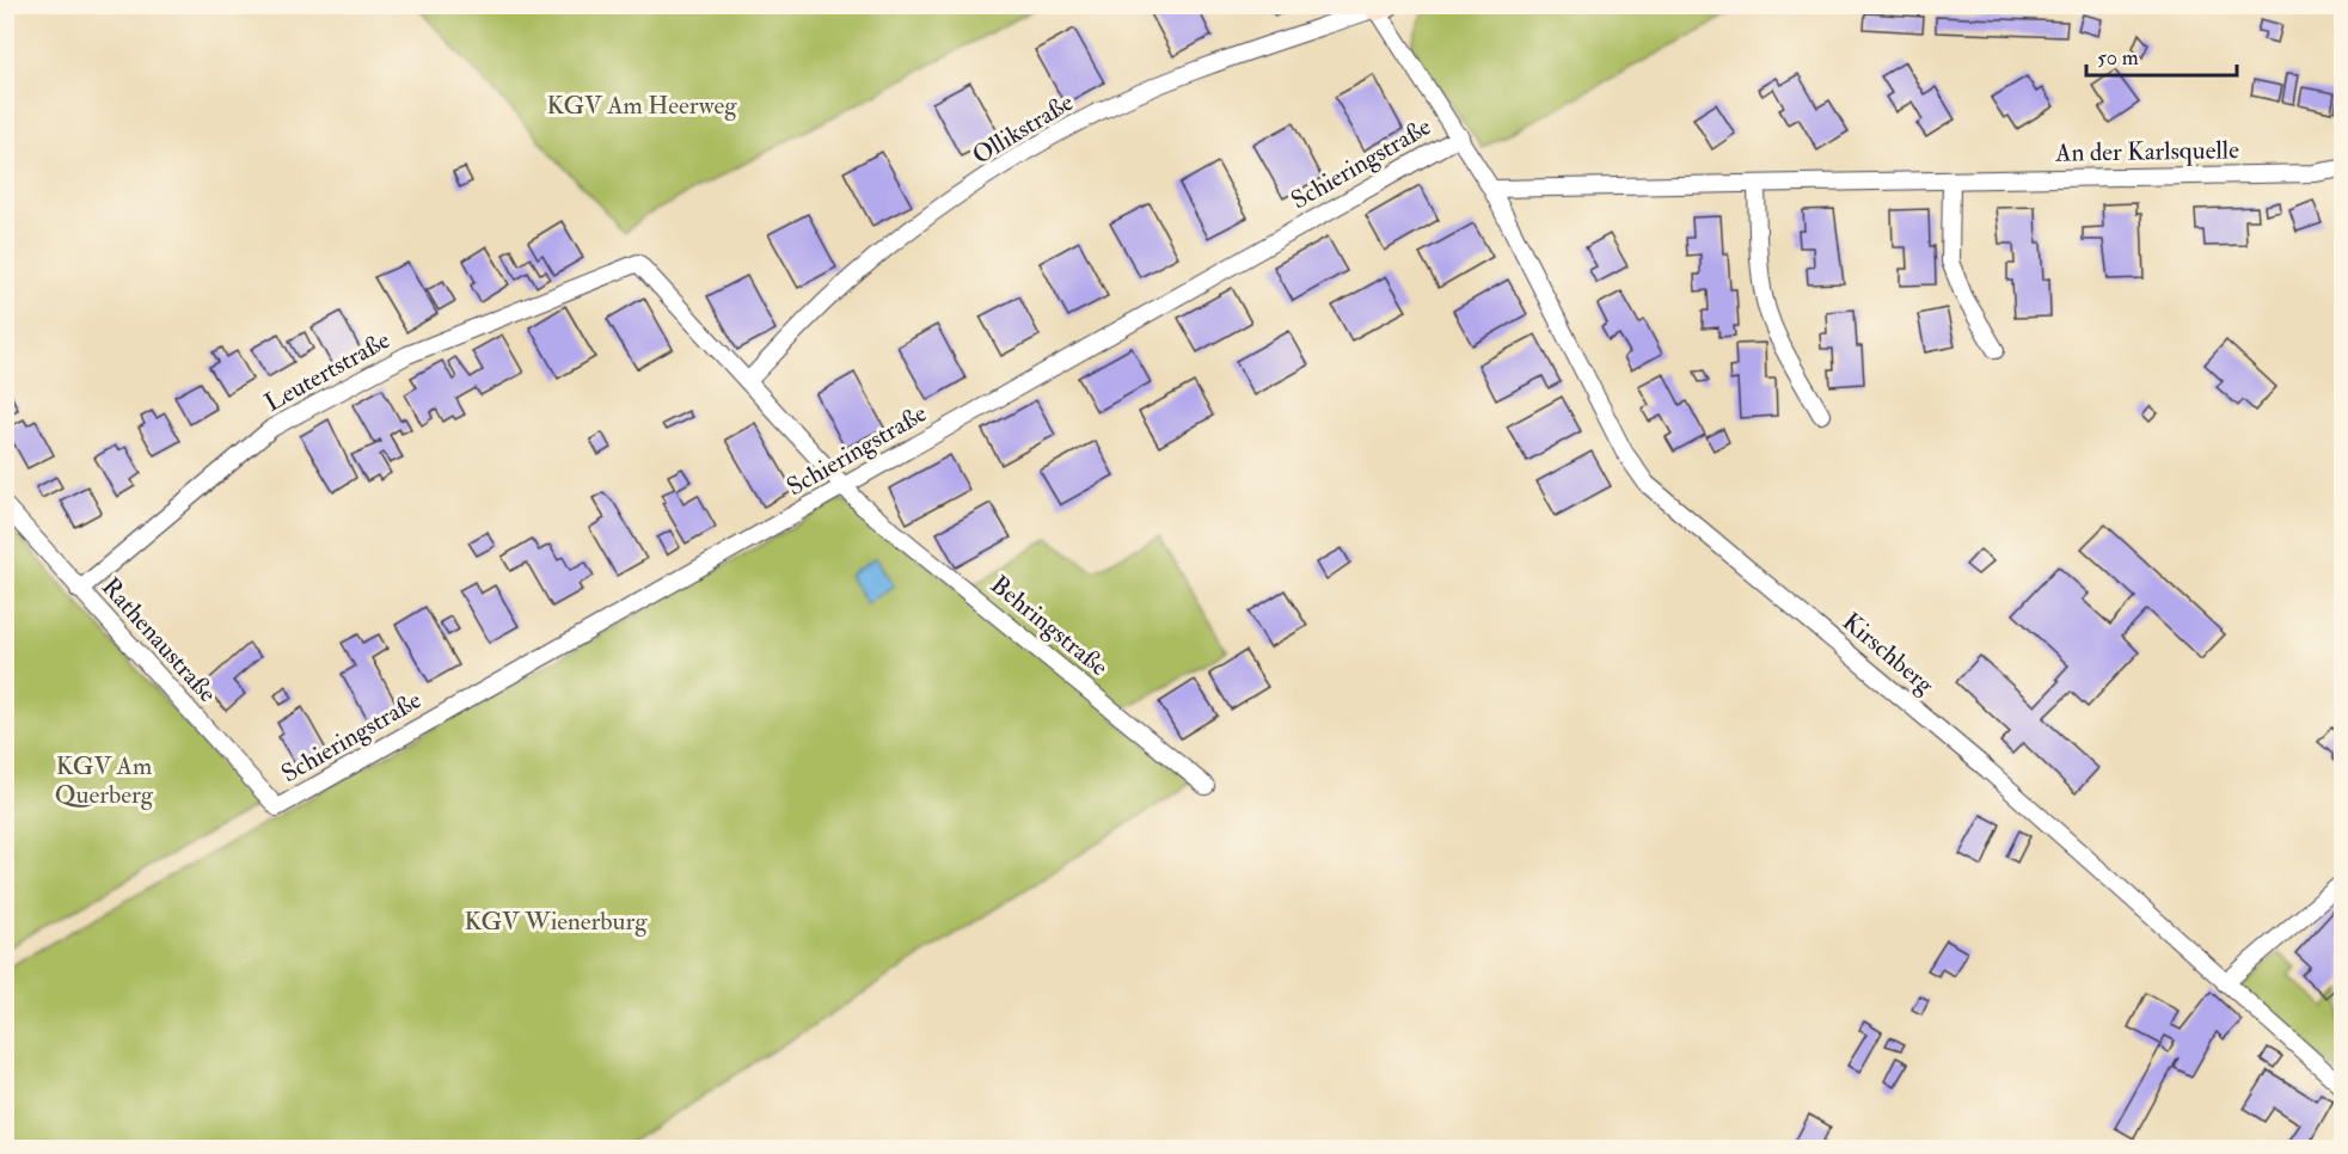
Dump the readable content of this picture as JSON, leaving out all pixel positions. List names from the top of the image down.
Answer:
{
  "streets": {
    "street": [
      "Ollikstraße",
      "An der Karlsquelle",
      "Schieringstraße",
      "Leutertstraße",
      "Behringstraße",
      "Rathenaustraße",
      "Kirschberg"
    ]
  },
  "crossings": [
    ["Ollikstraße", "Leutertstraße"],
    ["Ollikstraße", "Kirschberg"],
    ["An der Karlsquelle", "Kirschberg"],
    ["Schieringstraße", "Behringstraße"],
    ["Schieringstraße", "Rathenaustraße"],
    ["Schieringstraße", "Kirschberg"],
    ["Leutertstraße", "Rathenaustraße"]
  ],
  "parks": ["KGV Am Heerweg", "KGV Am Querberg", "KGV Wienerburg"],
  "scale_bar": "50 m"
}
